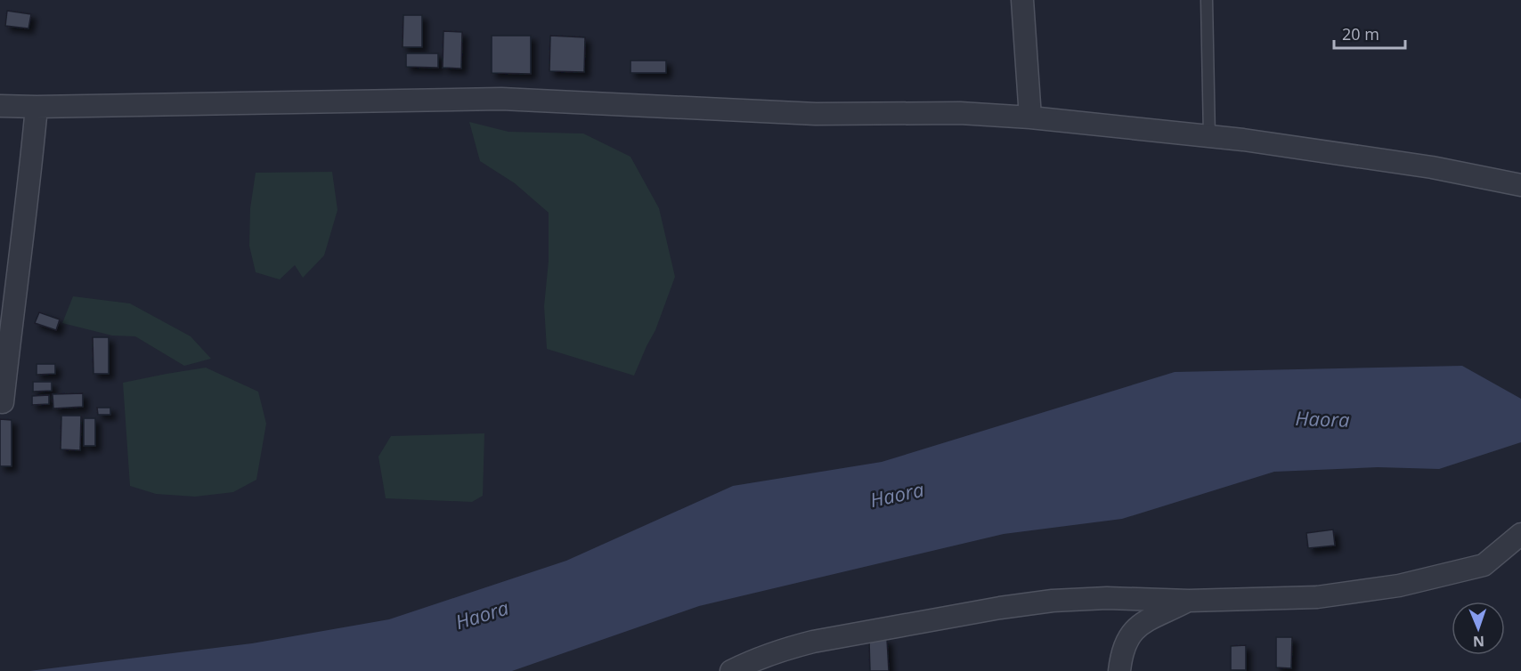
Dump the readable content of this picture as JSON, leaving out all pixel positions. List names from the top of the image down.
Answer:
{
  "water": ["Haora"],
  "scale_bar": "20 m",
  "north": "bottom"
}
